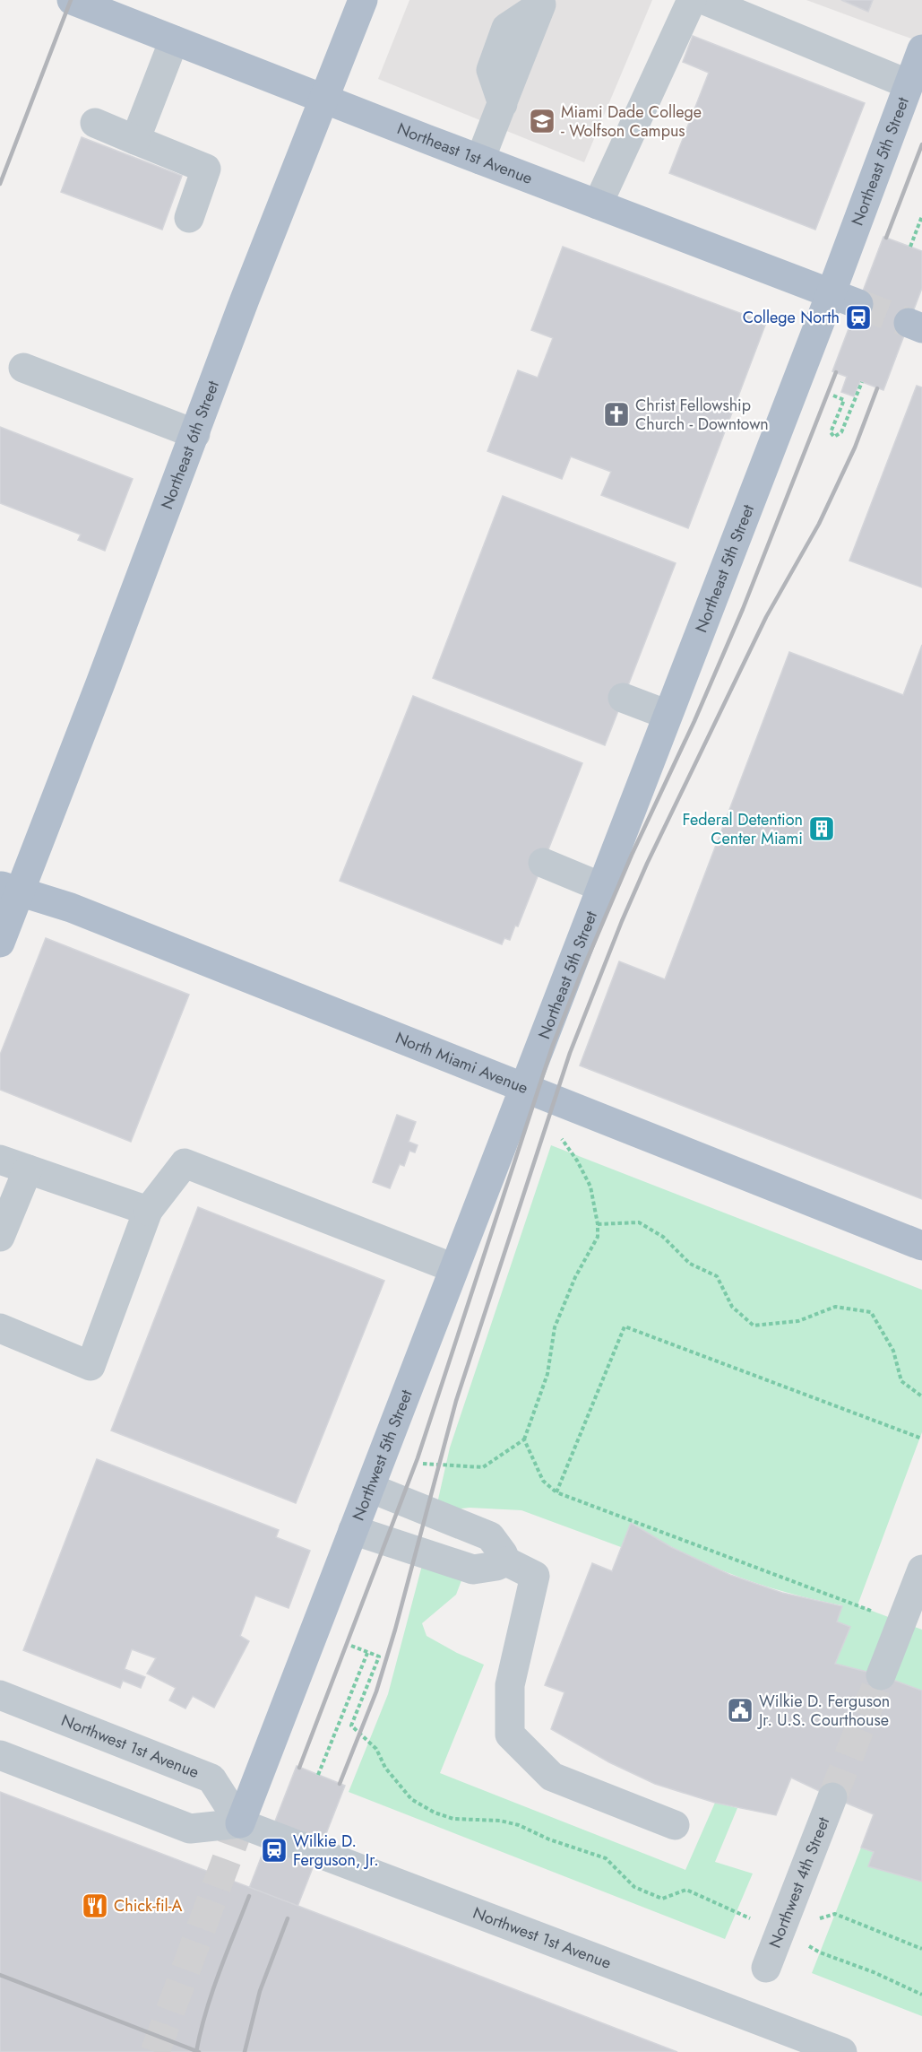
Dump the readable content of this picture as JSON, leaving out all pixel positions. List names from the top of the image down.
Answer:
{
  "streets": {
    "main road": [
      "Northeast 1st Avenue",
      "Northeast 5th Street",
      "Northeast 6th Street",
      "North Miami Avenue",
      "Northwest 5th Street"
    ],
    "street": ["Northwest 1st Avenue", "Northwest 4th Street"]
  },
  "crossings": [
    ["Northeast 1st Avenue", "Northeast 5th Street"],
    ["Northeast 1st Avenue", "Northeast 6th Street"],
    ["Northeast 5th Street", "North Miami Avenue"],
    ["Northeast 5th Street", "Northwest 5th Street"],
    ["Northeast 6th Street", "North Miami Avenue"],
    ["North Miami Avenue", "Northwest 5th Street"],
    ["Northwest 5th Street", "Northwest 1st Avenue"]
  ],
  "places": {
    "school or university": ["Miami Dade College - Wolfson Campus"],
    "station": ["College North", "Wilkie D. Ferguson, Jr."],
    "church": ["Christ Fellowship Church - Downtown"],
    "building": ["Federal Detention Center Miami"],
    "public building": ["Wilkie D. Ferguson Jr. U.S. Courthouse"],
    "restaurant": ["Chick-fil-A"]
  }
}
